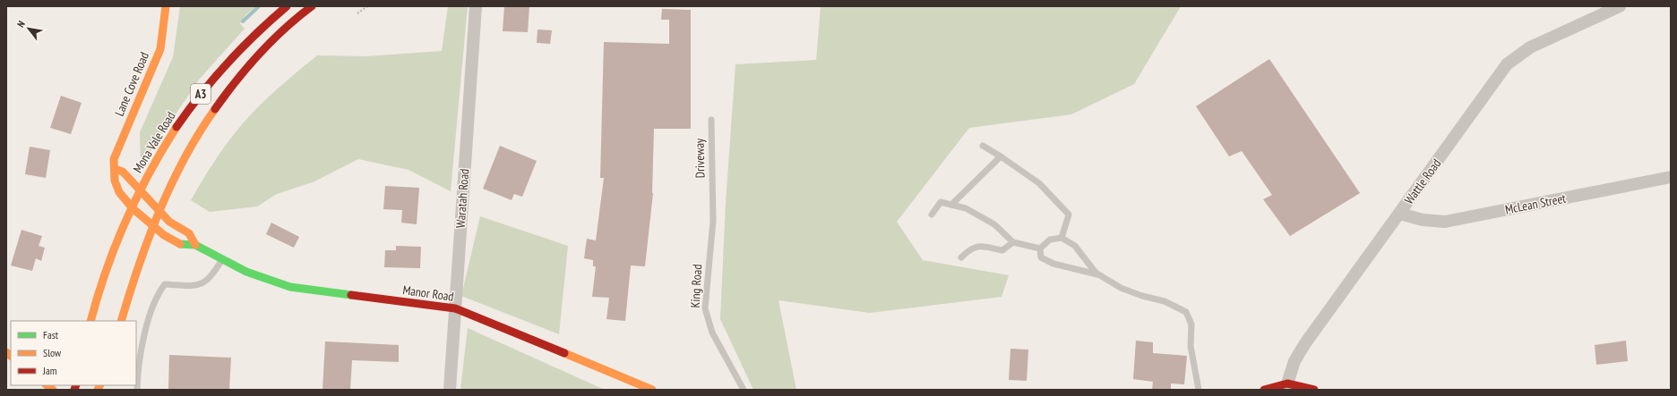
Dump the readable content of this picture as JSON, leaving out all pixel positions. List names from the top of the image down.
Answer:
{
  "streets": {
    "main road": [
      "Lane Cove Road",
      "A3",
      "Mona Vale Road",
      "Manor Road"
    ],
    "street": ["Wattle Road", "Waratah Road", "McLean Street"],
    "lane": ["Driveway", "King Road"]
  },
  "crossings": [
    ["Lane Cove Road", "A3"],
    ["Lane Cove Road", "Mona Vale Road"],
    ["Lane Cove Road", "Manor Road"],
    ["A3", "Manor Road"],
    ["Driveway", "King Road"],
    ["Wattle Road", "McLean Street"],
    ["Waratah Road", "Manor Road"]
  ],
  "legend": ["Fast", "Slow", "Jam"],
  "north": "top left"
}
